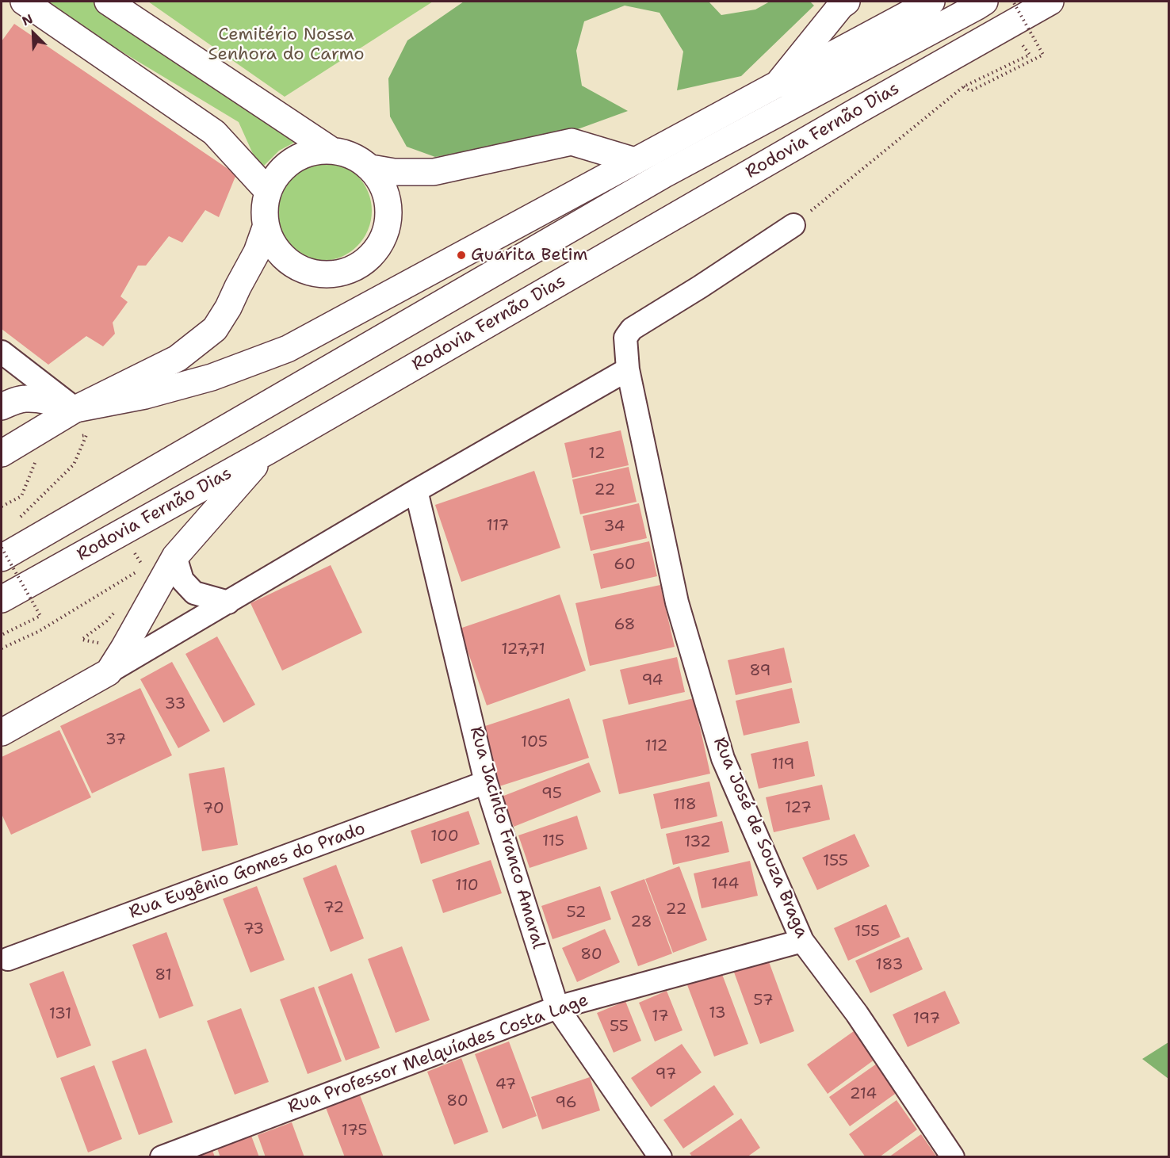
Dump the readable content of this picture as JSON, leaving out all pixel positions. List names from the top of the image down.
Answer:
{
  "streets": {
    "main road": ["Rodovia Fernão Dias"],
    "street": [
      "Rua Jacinto Franco Amaral",
      "Rua José de Souza Braga",
      "Rua Eugênio Gomes do Prado",
      "Rua Professor Melquíades Costa Lage"
    ]
  },
  "crossings": [
    ["Rua Jacinto Franco Amaral", "Rua Eugênio Gomes do Prado"],
    ["Rua Jacinto Franco Amaral", "Rua Professor Melquíades Costa Lage"],
    ["Rua José de Souza Braga", "Rua Professor Melquíades Costa Lage"]
  ],
  "parks": ["Cemitério Nossa Senhora do Carmo"],
  "places": ["Guarita Betim"],
  "house_numbers": [
    "12",
    "22",
    "117",
    "34",
    "60",
    "68",
    "127,71",
    "89",
    "94",
    "33",
    "37",
    "105",
    "112",
    "119",
    "95",
    "118",
    "127",
    "70",
    "100",
    "115",
    "132",
    "155",
    "144",
    "110",
    "72",
    "22",
    "52",
    "28",
    "73",
    "155",
    "80",
    "183",
    "81",
    "57",
    "13",
    "131",
    "17",
    "197",
    "55",
    "97",
    "47",
    "214",
    "80",
    "96",
    "175"
  ],
  "north": "top left"
}
